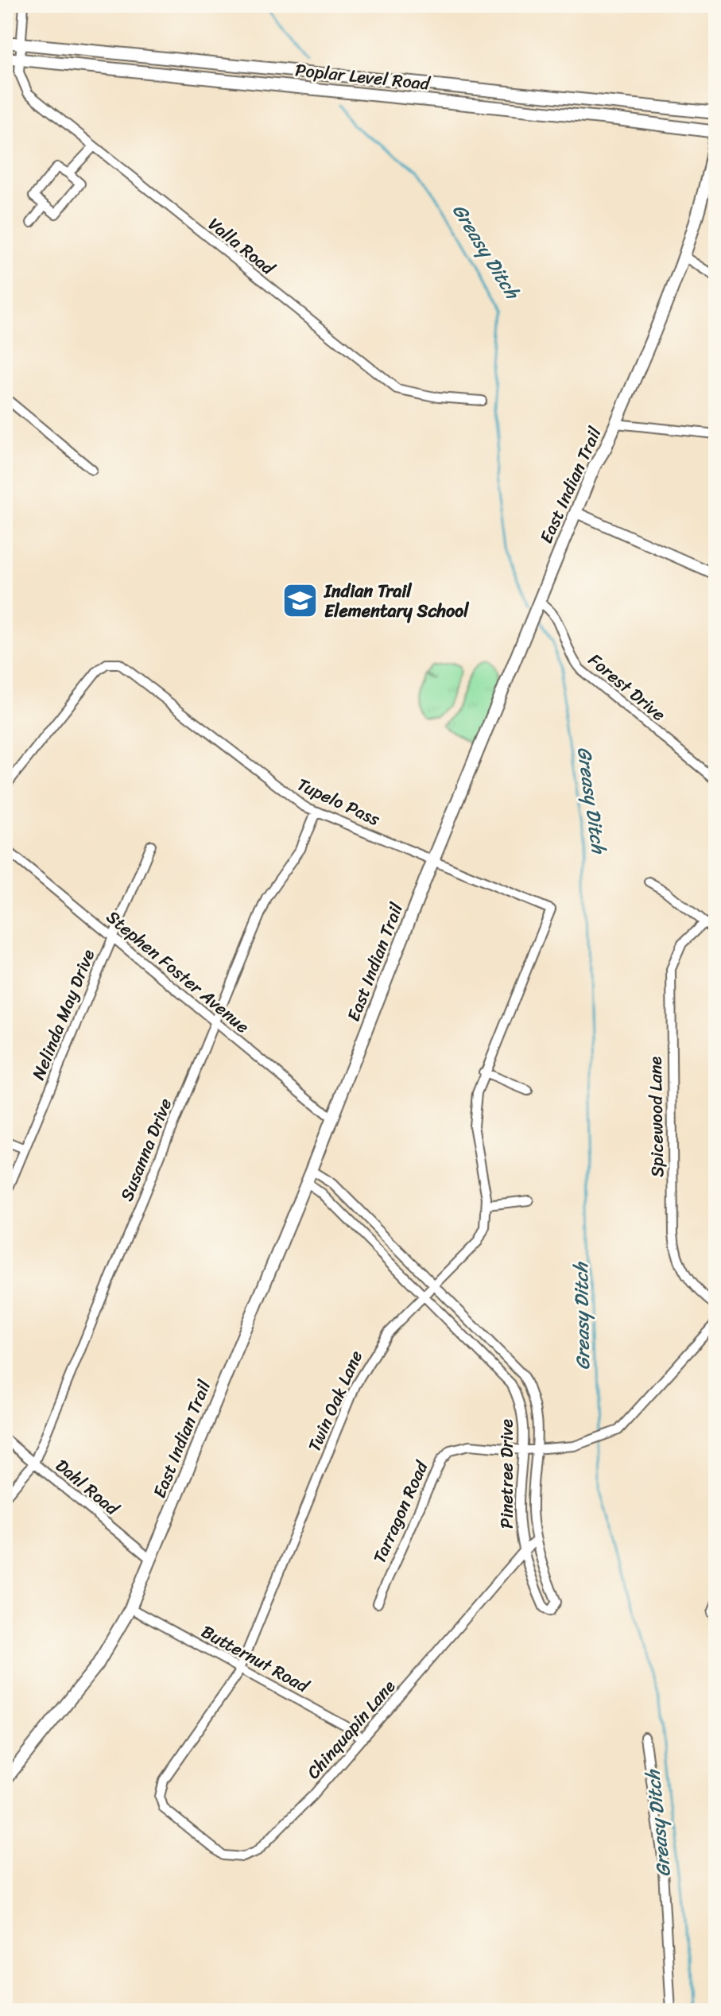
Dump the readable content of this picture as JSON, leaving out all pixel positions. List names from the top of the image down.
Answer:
{
  "streets": {
    "main road": ["Poplar Level Road", "East Indian Trail"],
    "street": [
      "Valla Road",
      "Forest Drive",
      "Tupelo Pass",
      "Stephen Foster Avenue",
      "Nelinda May Drive",
      "Spicewood Lane",
      "Susanna Drive",
      "Twin Oak Lane",
      "Pinetree Drive",
      "Dahl Road",
      "Tarragon Road",
      "Butternut Road",
      "Chinquapin Lane"
    ]
  },
  "crossings": [
    ["Poplar Level Road", "Valla Road"],
    ["Poplar Level Road", "East Indian Trail"],
    ["East Indian Trail", "Forest Drive"],
    ["East Indian Trail", "Tupelo Pass"],
    ["East Indian Trail", "Stephen Foster Avenue"],
    ["East Indian Trail", "Pinetree Drive"],
    ["East Indian Trail", "Dahl Road"],
    ["East Indian Trail", "Butternut Road"],
    ["Tupelo Pass", "Susanna Drive"],
    ["Tupelo Pass", "Twin Oak Lane"],
    ["Stephen Foster Avenue", "Nelinda May Drive"],
    ["Stephen Foster Avenue", "Susanna Drive"],
    ["Susanna Drive", "Dahl Road"],
    ["Twin Oak Lane", "Pinetree Drive"],
    ["Twin Oak Lane", "Butternut Road"],
    ["Twin Oak Lane", "Chinquapin Lane"],
    ["Pinetree Drive", "Tarragon Road"],
    ["Pinetree Drive", "Chinquapin Lane"],
    ["Butternut Road", "Chinquapin Lane"]
  ],
  "water": ["Greasy Ditch"],
  "places": {
    "school or university": ["Indian Trail Elementary School"]
  }
}
